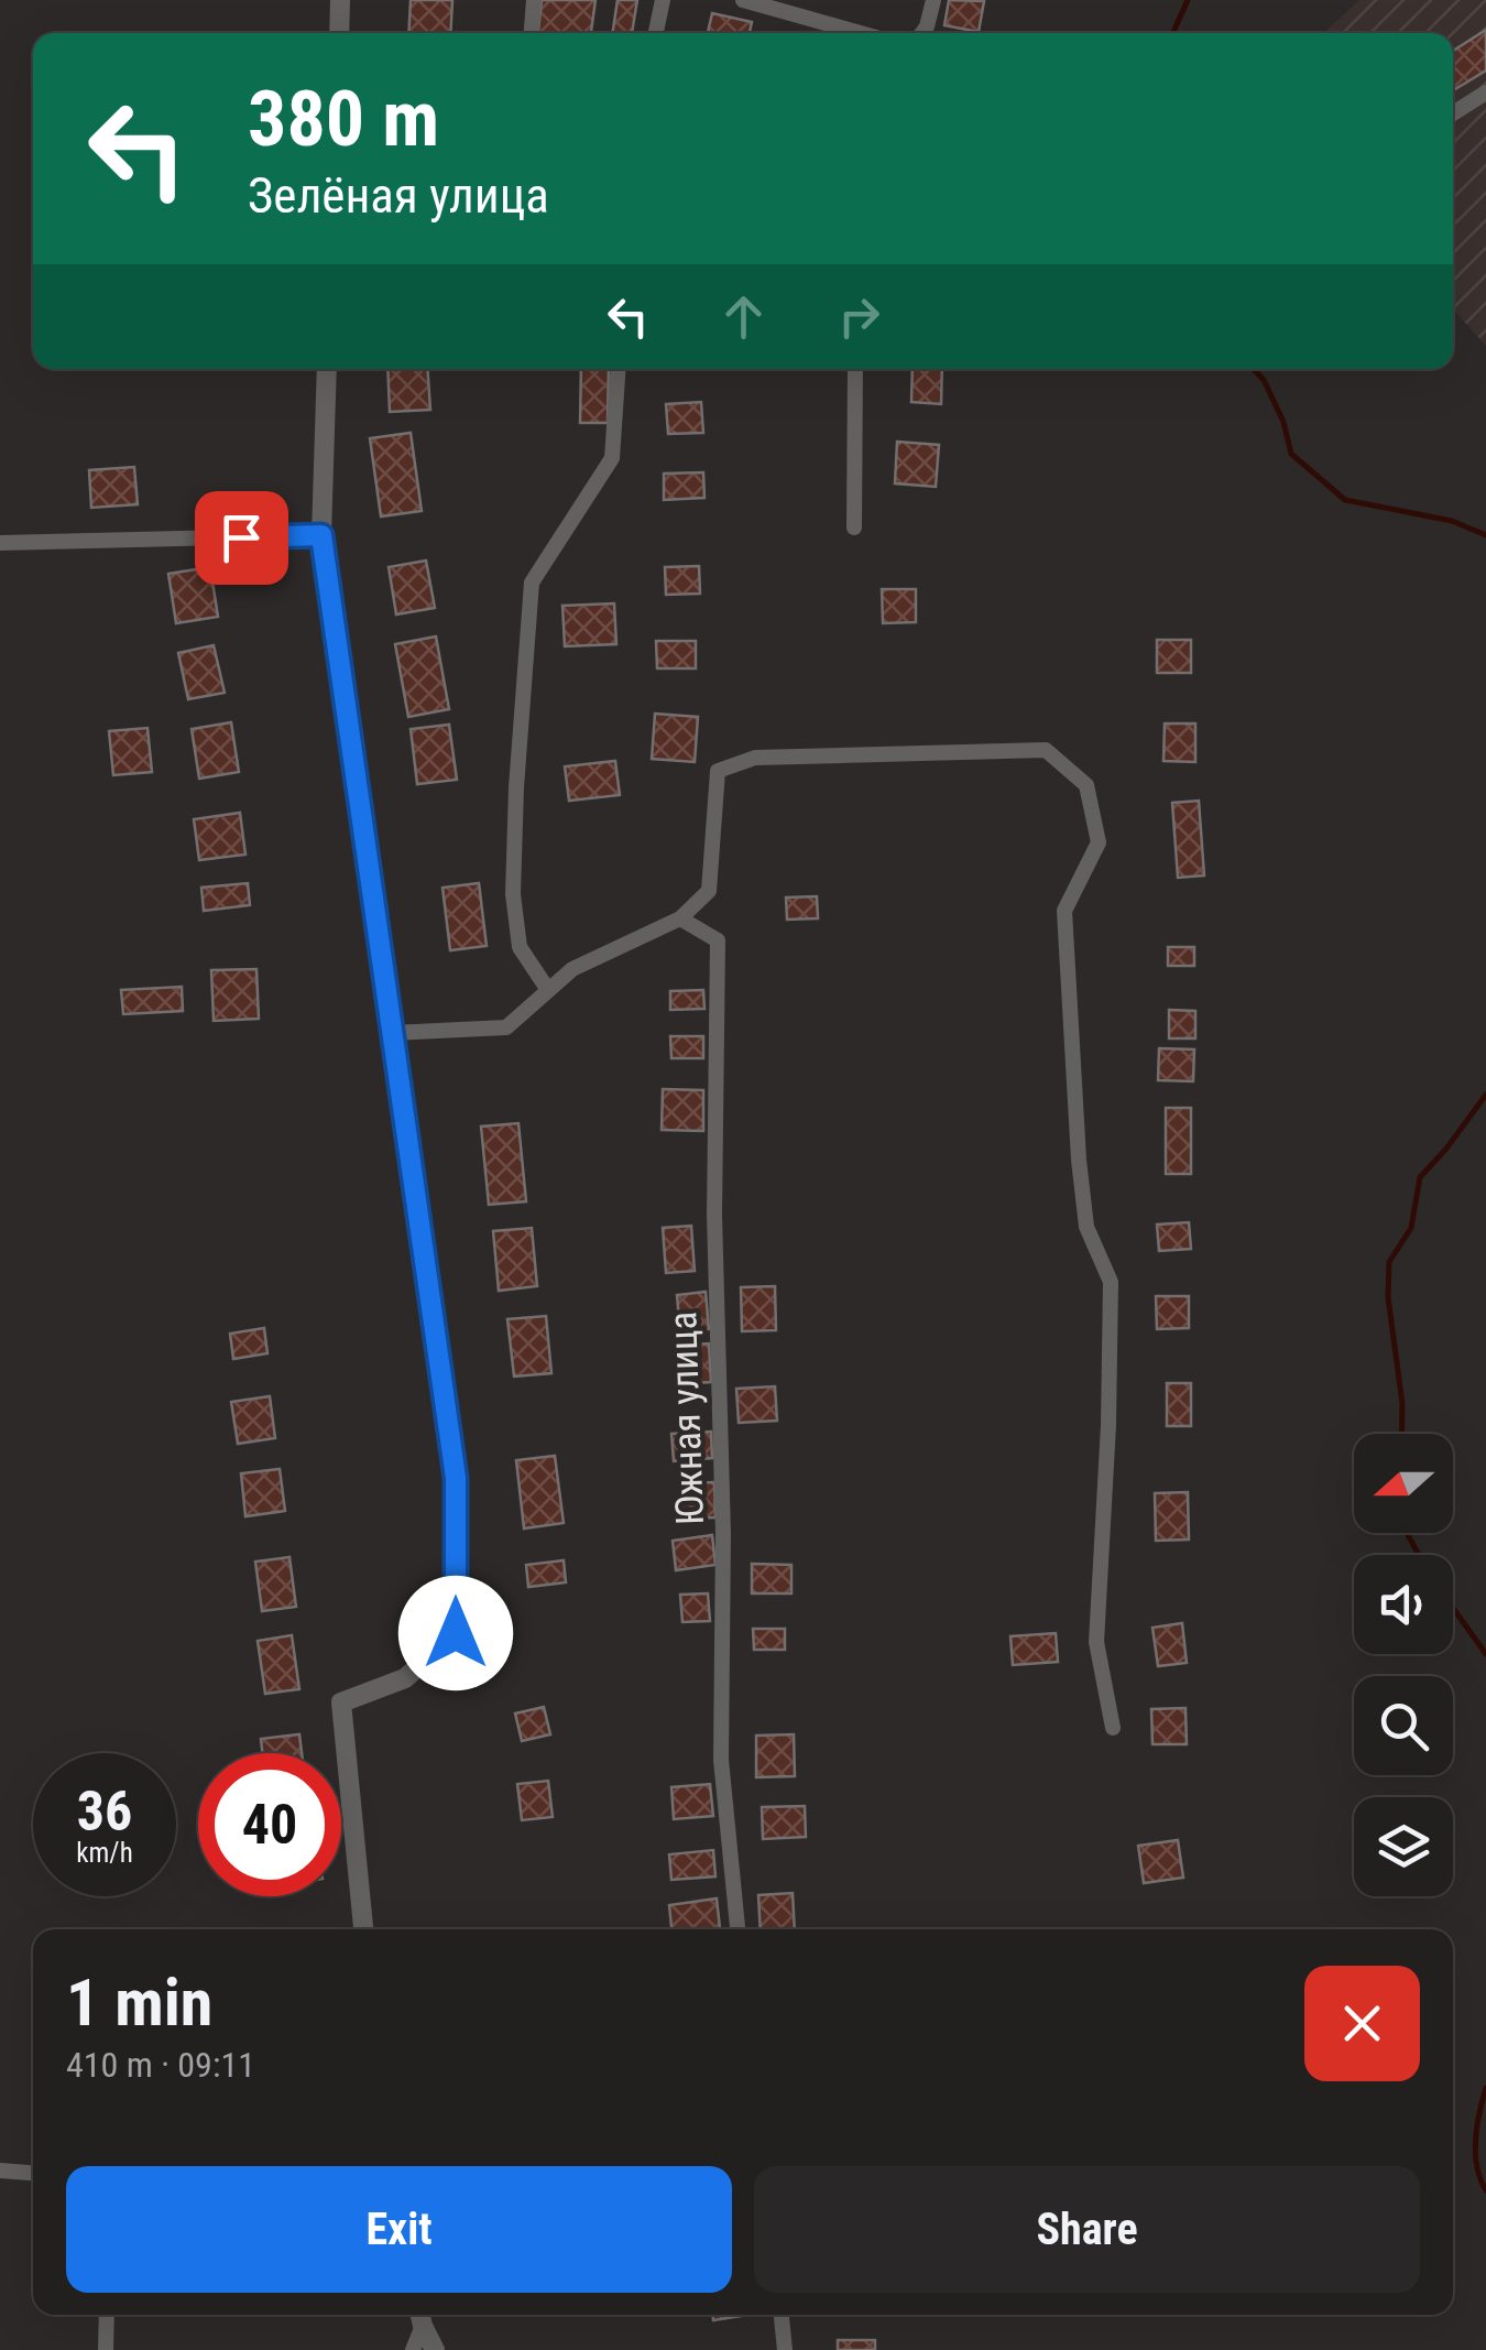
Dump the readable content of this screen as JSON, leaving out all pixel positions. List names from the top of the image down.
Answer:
{
  "streets": {
    "street": ["Южная улица"]
  },
  "north": "left",
  "page": {
    "turn": ["380 m", "Зелёная улица"],
    "speed": "36 km/h",
    "limit": "40",
    "heading": ["1 min", "410 m · 09:11"],
    "buttons": ["Exit", "Share"]
  }
}
